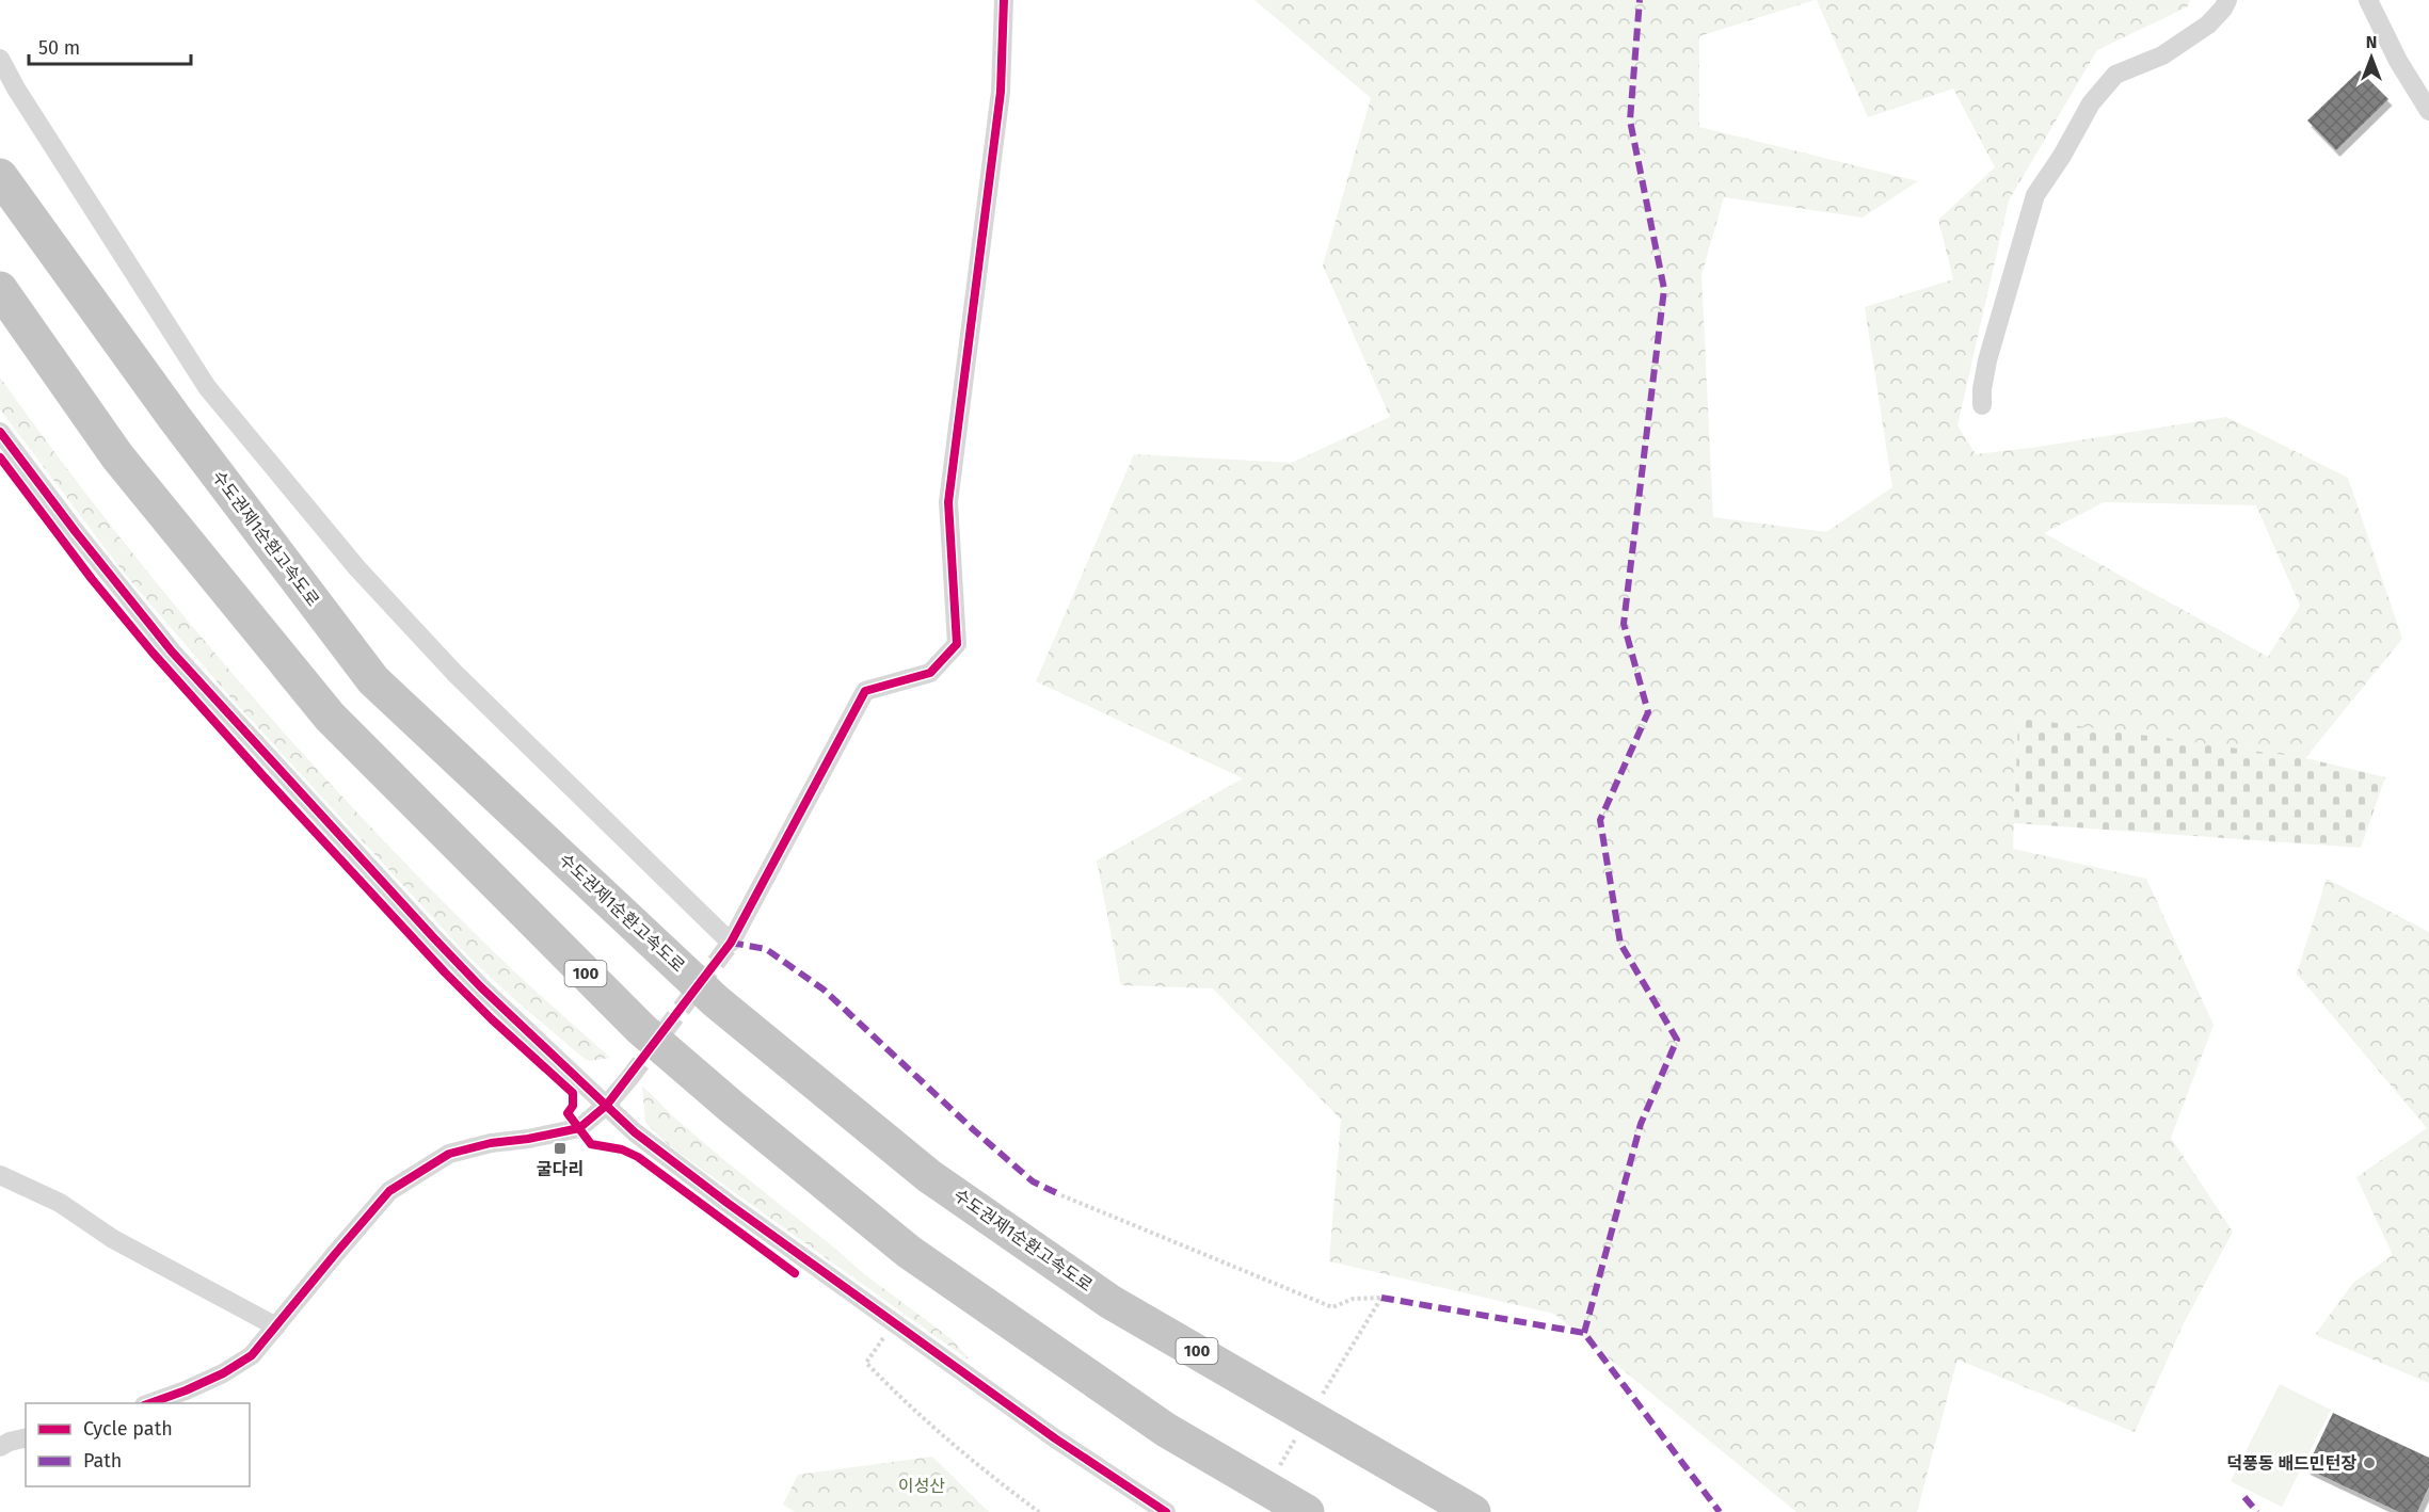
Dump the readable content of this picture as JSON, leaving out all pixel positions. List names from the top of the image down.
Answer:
{
  "streets": {
    "highway": ["수도권제1순환고속도로", "100"]
  },
  "parks": ["이성산"],
  "places": {
    "transit": ["굴다리"],
    "other": ["덕풍동 배드민턴장"]
  },
  "legend": ["Cycle path", "Path"],
  "scale_bar": "50 m",
  "north": "top"
}
